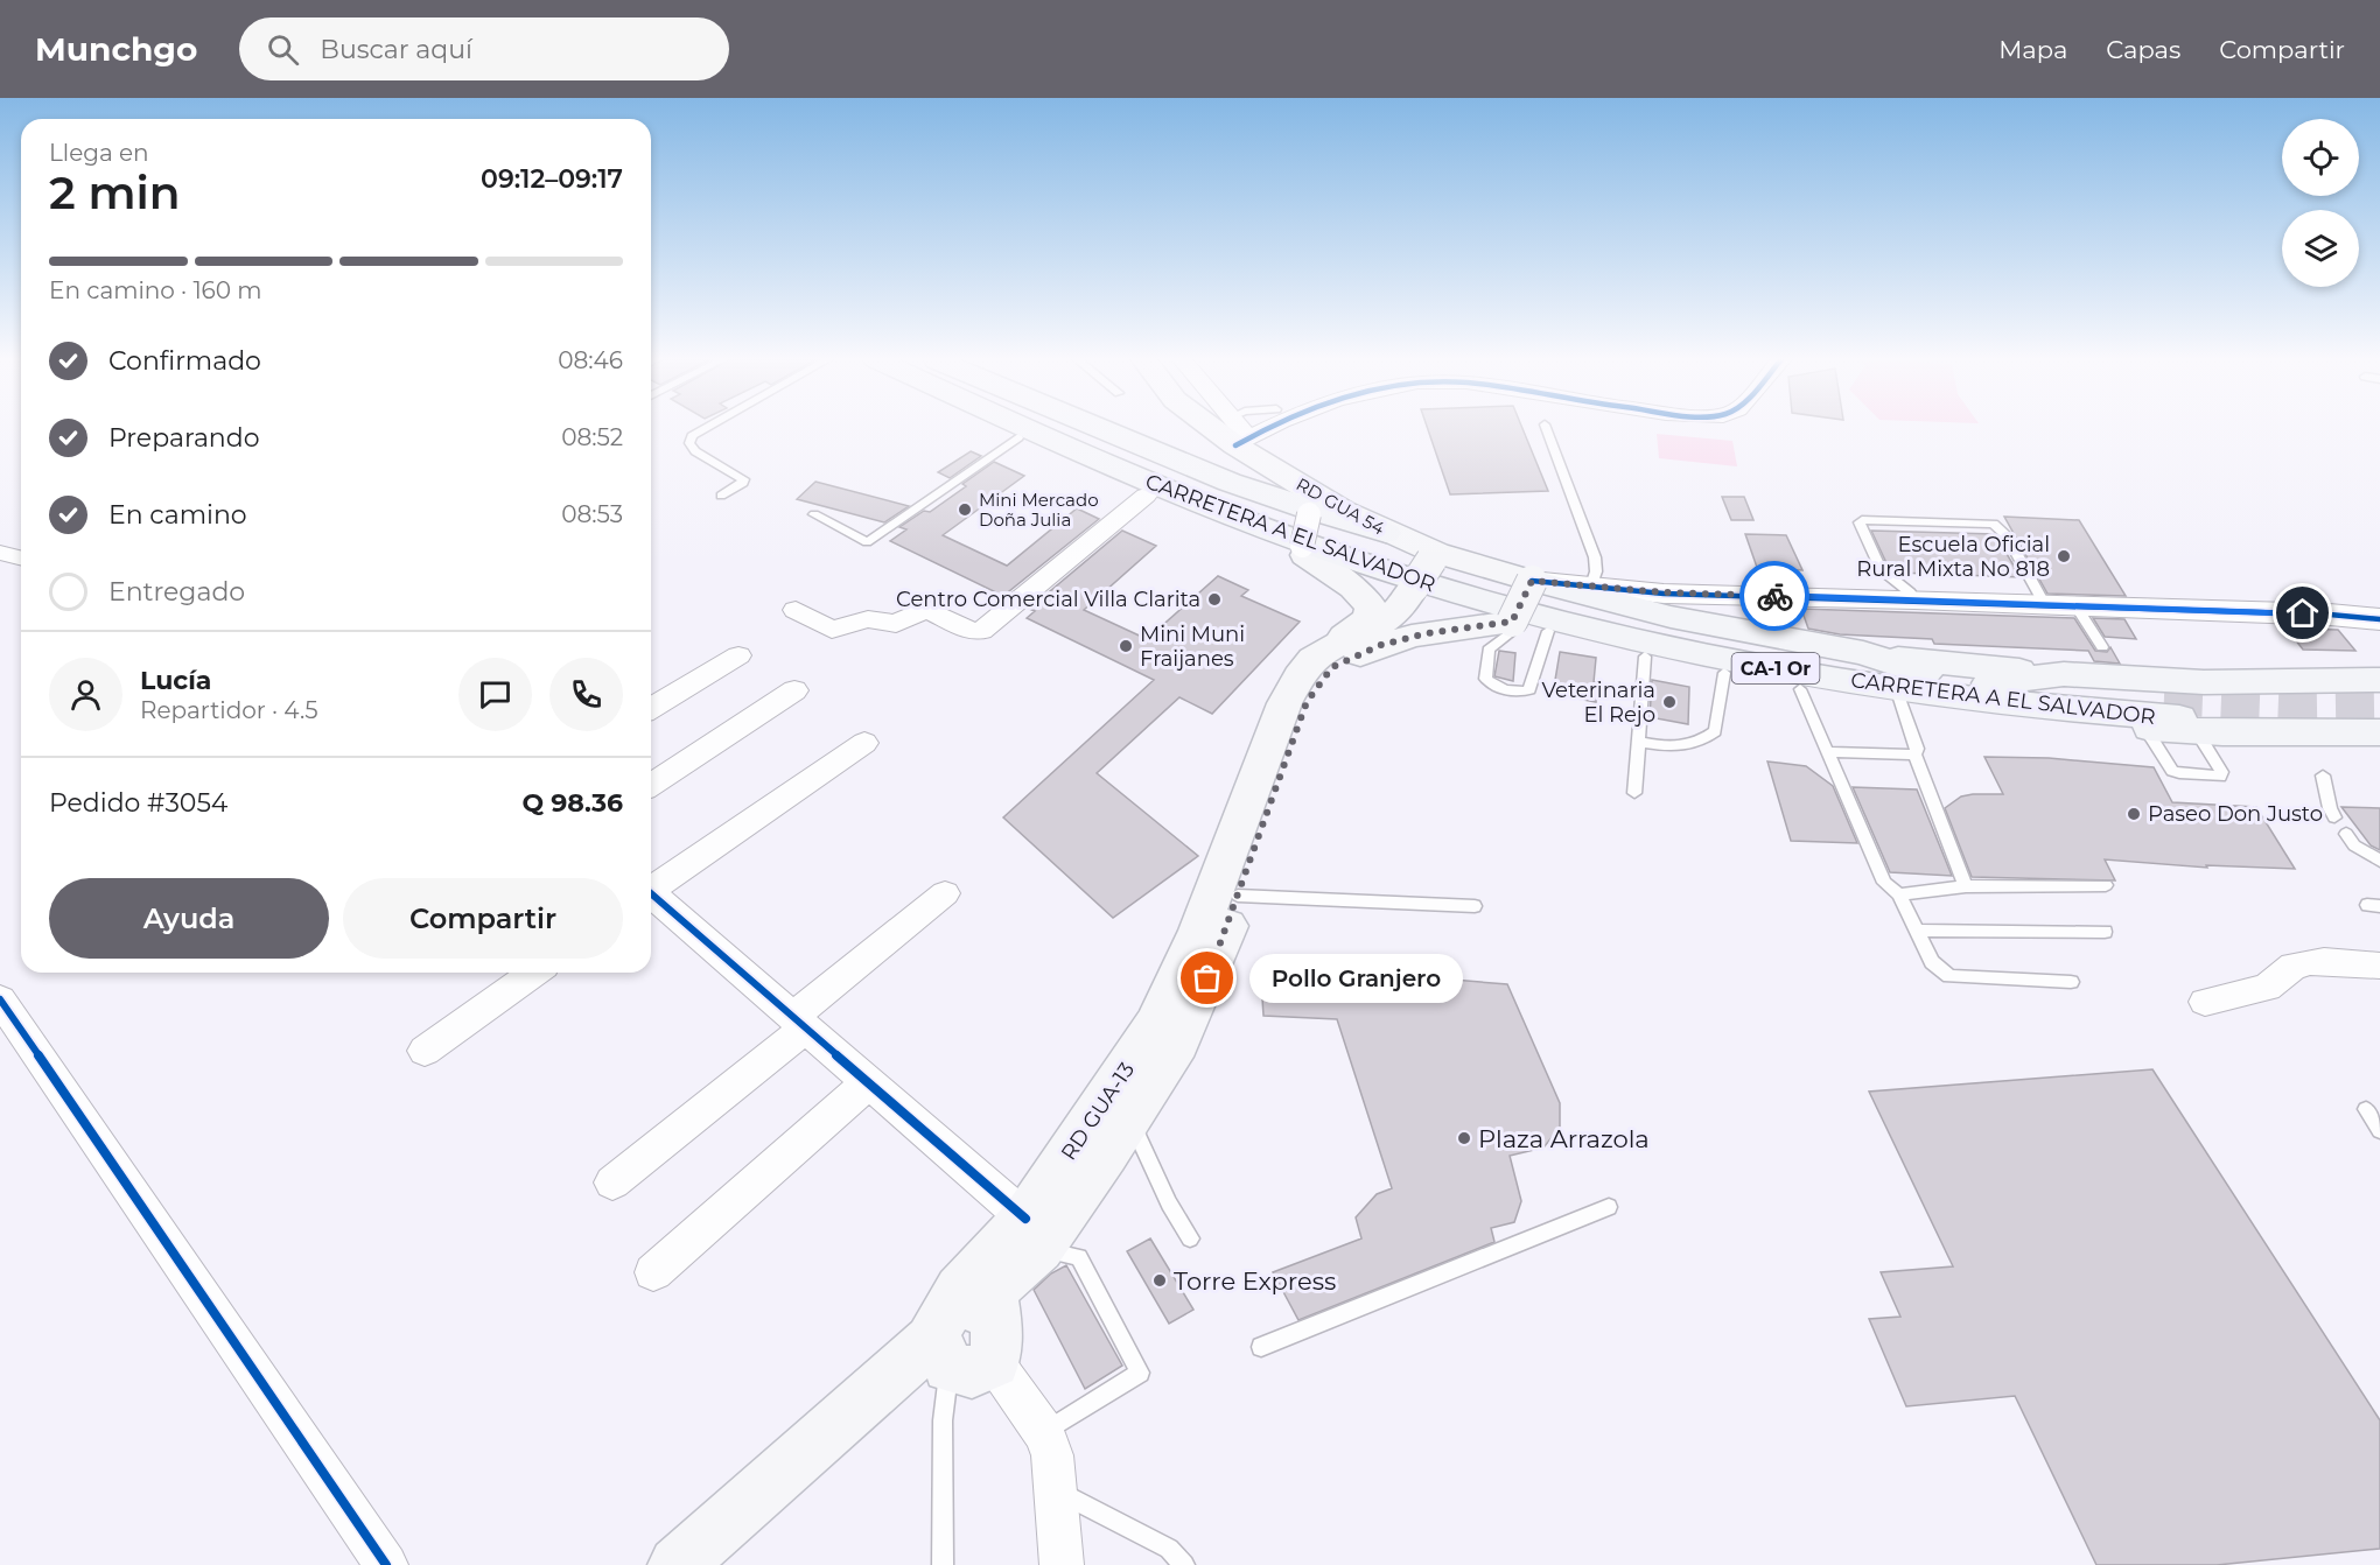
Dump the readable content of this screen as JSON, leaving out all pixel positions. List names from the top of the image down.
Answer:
{
  "streets": {
    "highway": ["CARRETERA A EL SALVADOR", "CA-1 Or"],
    "main road": ["RD GUA 54", "RD GUA-13"]
  },
  "places": [
    "Mini Mercado Doña Julia",
    "Escuela Oficial Rural Mixta No 818",
    "Centro Comercial Villa Clarita",
    "Mini Muni Fraijanes",
    "Veterinaria El Rejo",
    "Paseo Don Justo",
    "Pollo Granjero",
    "Plaza Arrazola",
    "Torre Express"
  ],
  "page": {
    "header": "Munchgo",
    "search": "Buscar aquí",
    "nav": ["Mapa", "Capas", "Compartir"],
    "heading": ["2 min", "Llega en", "09:12–09:17"],
    "panel": [
      "Lucía",
      "Repartidor · 4.5",
      "Pedido #3054",
      "Q 98.36"
    ],
    "bar": "En camino · 160 m",
    "list": [
      ["Confirmado", "08:46"],
      ["Preparando", "08:52"],
      ["En camino", "08:53"],
      "Entregado"
    ],
    "buttons": ["Ayuda", "Compartir"],
    "bubble": "Pollo Granjero"
  }
}
